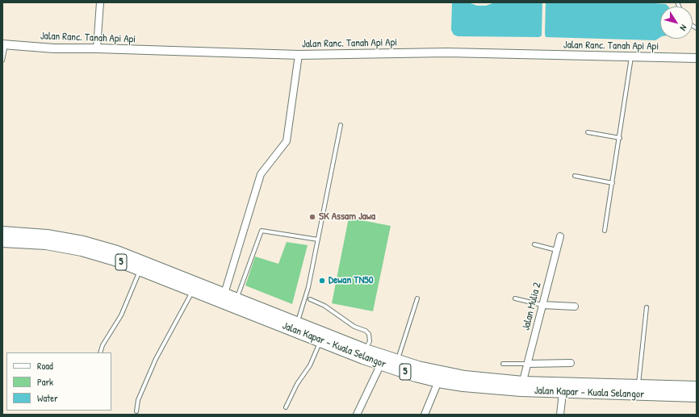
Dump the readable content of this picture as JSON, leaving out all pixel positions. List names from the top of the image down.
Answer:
{
  "streets": {
    "highway": ["5", "Jalan Kapar - Kuala Selangor"],
    "street": ["Jalan Ranc. Tanah Api Api", "Jalan Mulia 2"]
  },
  "crossings": [
    ["Jalan Mulia 2", "Jalan Kapar - Kuala Selangor"]
  ],
  "places": ["SK Assam Jawa", "Dewan TN50"],
  "legend": ["Road", "Park", "Water"],
  "north": "bottom right"
}
